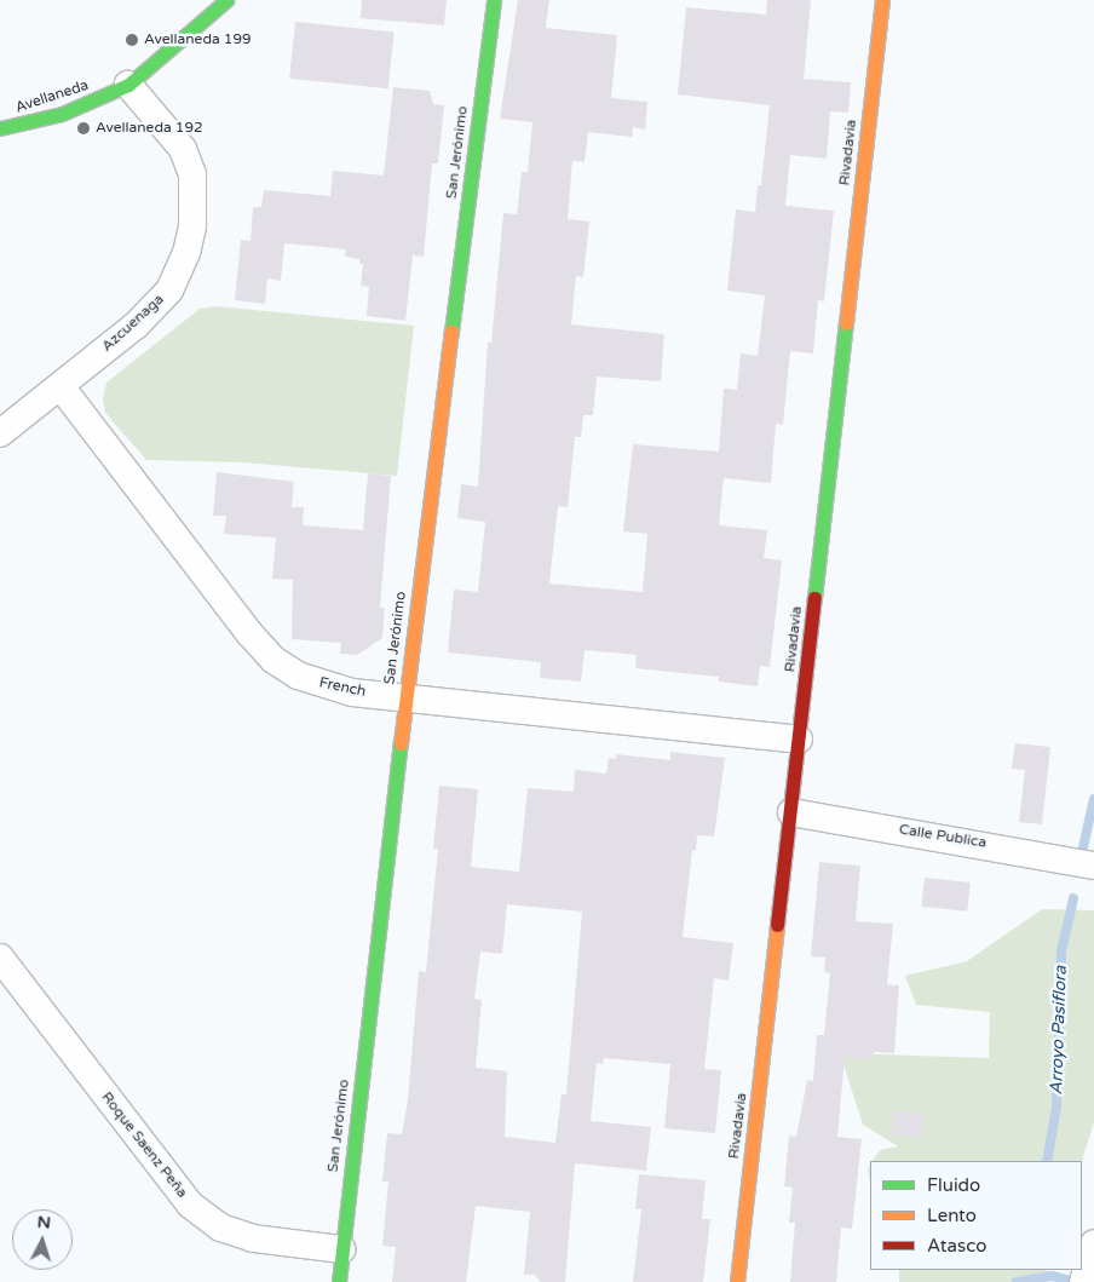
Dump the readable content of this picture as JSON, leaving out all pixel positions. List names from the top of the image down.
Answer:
{
  "streets": {
    "street": [
      "Avellaneda",
      "San Jerónimo",
      "Rivadavia",
      "Azcuenaga",
      "French",
      "Calle Publica",
      "Roque Saenz Peña"
    ]
  },
  "crossings": [
    ["Avellaneda", "Azcuenaga"],
    ["San Jerónimo", "French"],
    ["San Jerónimo", "Roque Saenz Peña"],
    ["Rivadavia", "French"],
    ["Rivadavia", "Calle Publica"],
    ["Azcuenaga", "French"]
  ],
  "water": ["Arroyo Pasiflora"],
  "places": ["Avellaneda 199", "Avellaneda 192"],
  "legend": ["Fluido", "Lento", "Atasco"],
  "north": "top"
}
